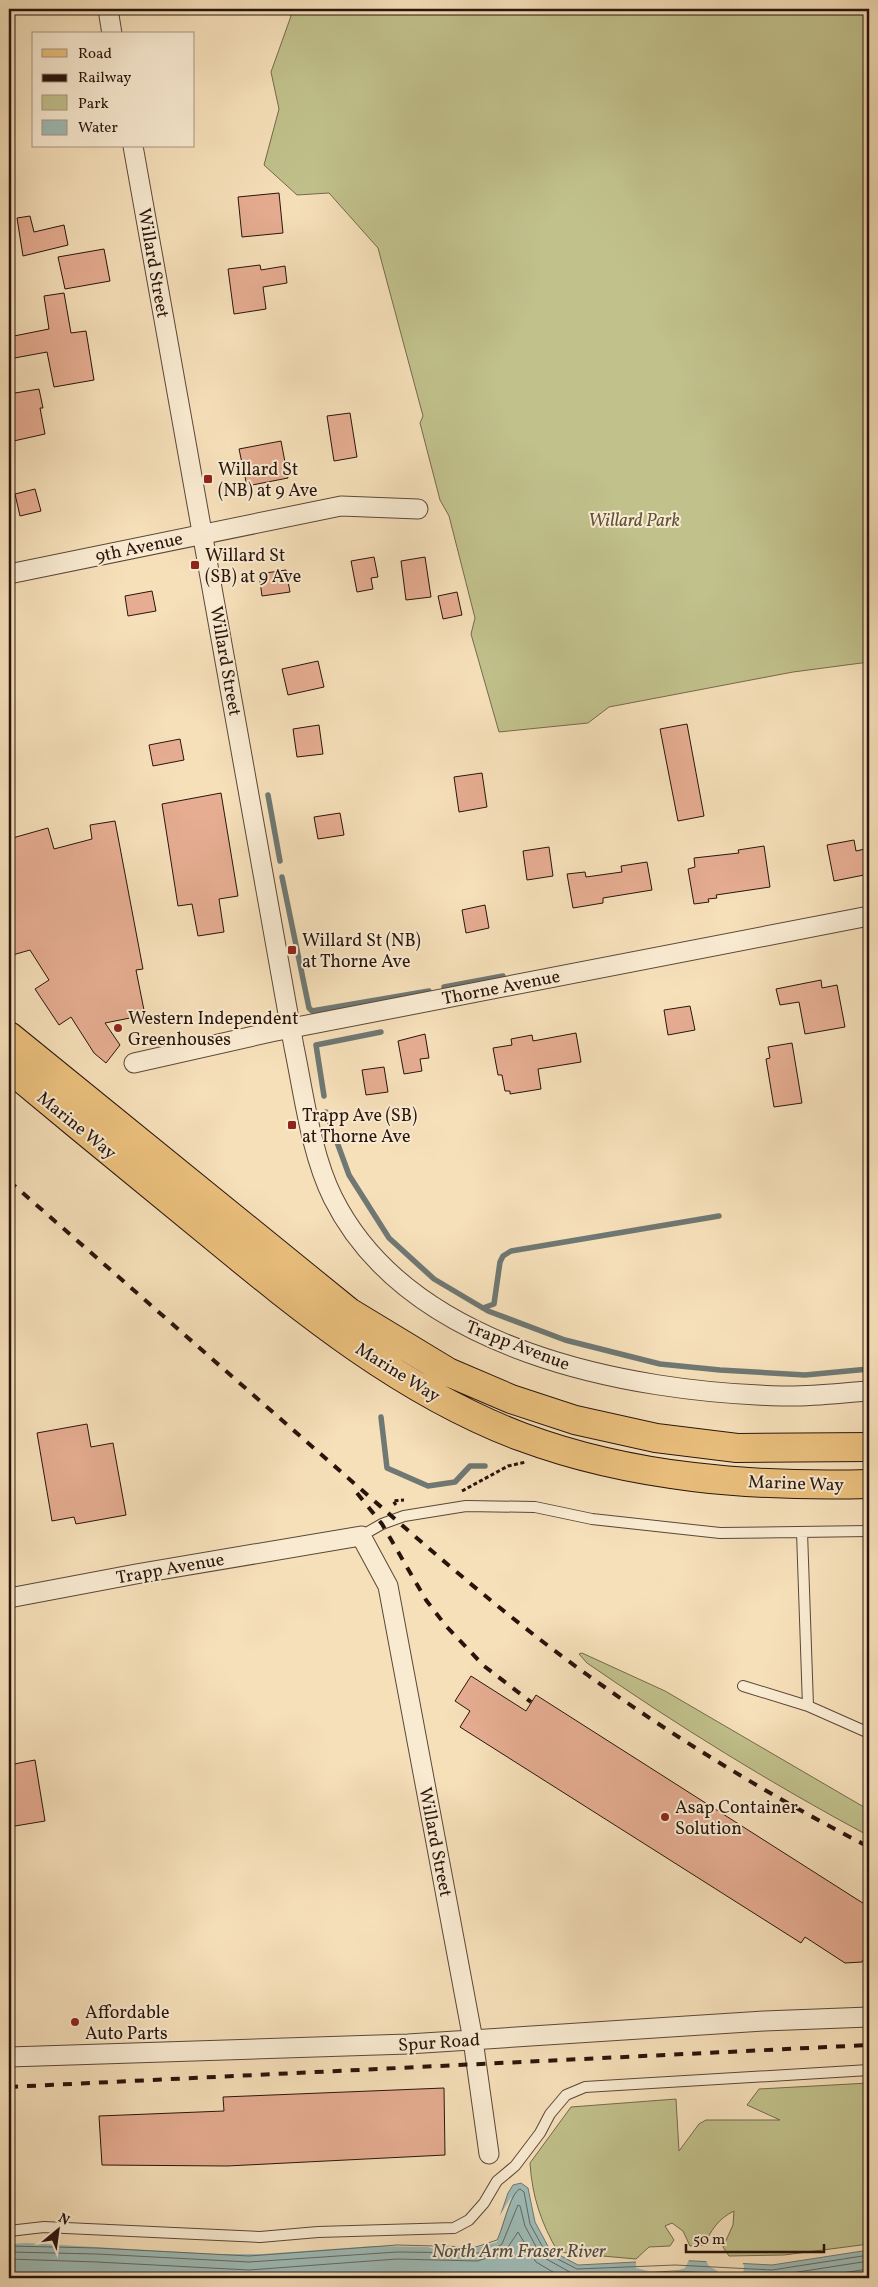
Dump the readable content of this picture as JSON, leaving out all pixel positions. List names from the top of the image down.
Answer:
{
  "streets": {
    "main road": ["Marine Way"],
    "street": [
      "Willard Street",
      "9th Avenue",
      "Thorne Avenue",
      "Trapp Avenue",
      "Spur Road"
    ]
  },
  "crossings": [
    ["Willard Street", "9th Avenue"],
    ["Willard Street", "Thorne Avenue"],
    ["Willard Street", "Trapp Avenue"],
    ["Willard Street", "Spur Road"],
    ["Thorne Avenue", "Trapp Avenue"]
  ],
  "water": ["North Arm Fraser River"],
  "parks": ["Willard Park"],
  "places": {
    "transit": [
      "Willard St (NB) at 9 Ave",
      "Willard St (SB) at 9 Ave",
      "Willard St (NB) at Thorne Ave",
      "Trapp Ave (SB) at Thorne Ave"
    ],
    "other": ["Western Independent Greenhouses", "Asap Container Solution", "Affordable Auto Parts"]
  },
  "legend": [
    "Road",
    "Railway",
    "Park",
    "Water"
  ],
  "scale_bar": "50 m",
  "north": "top right"
}
